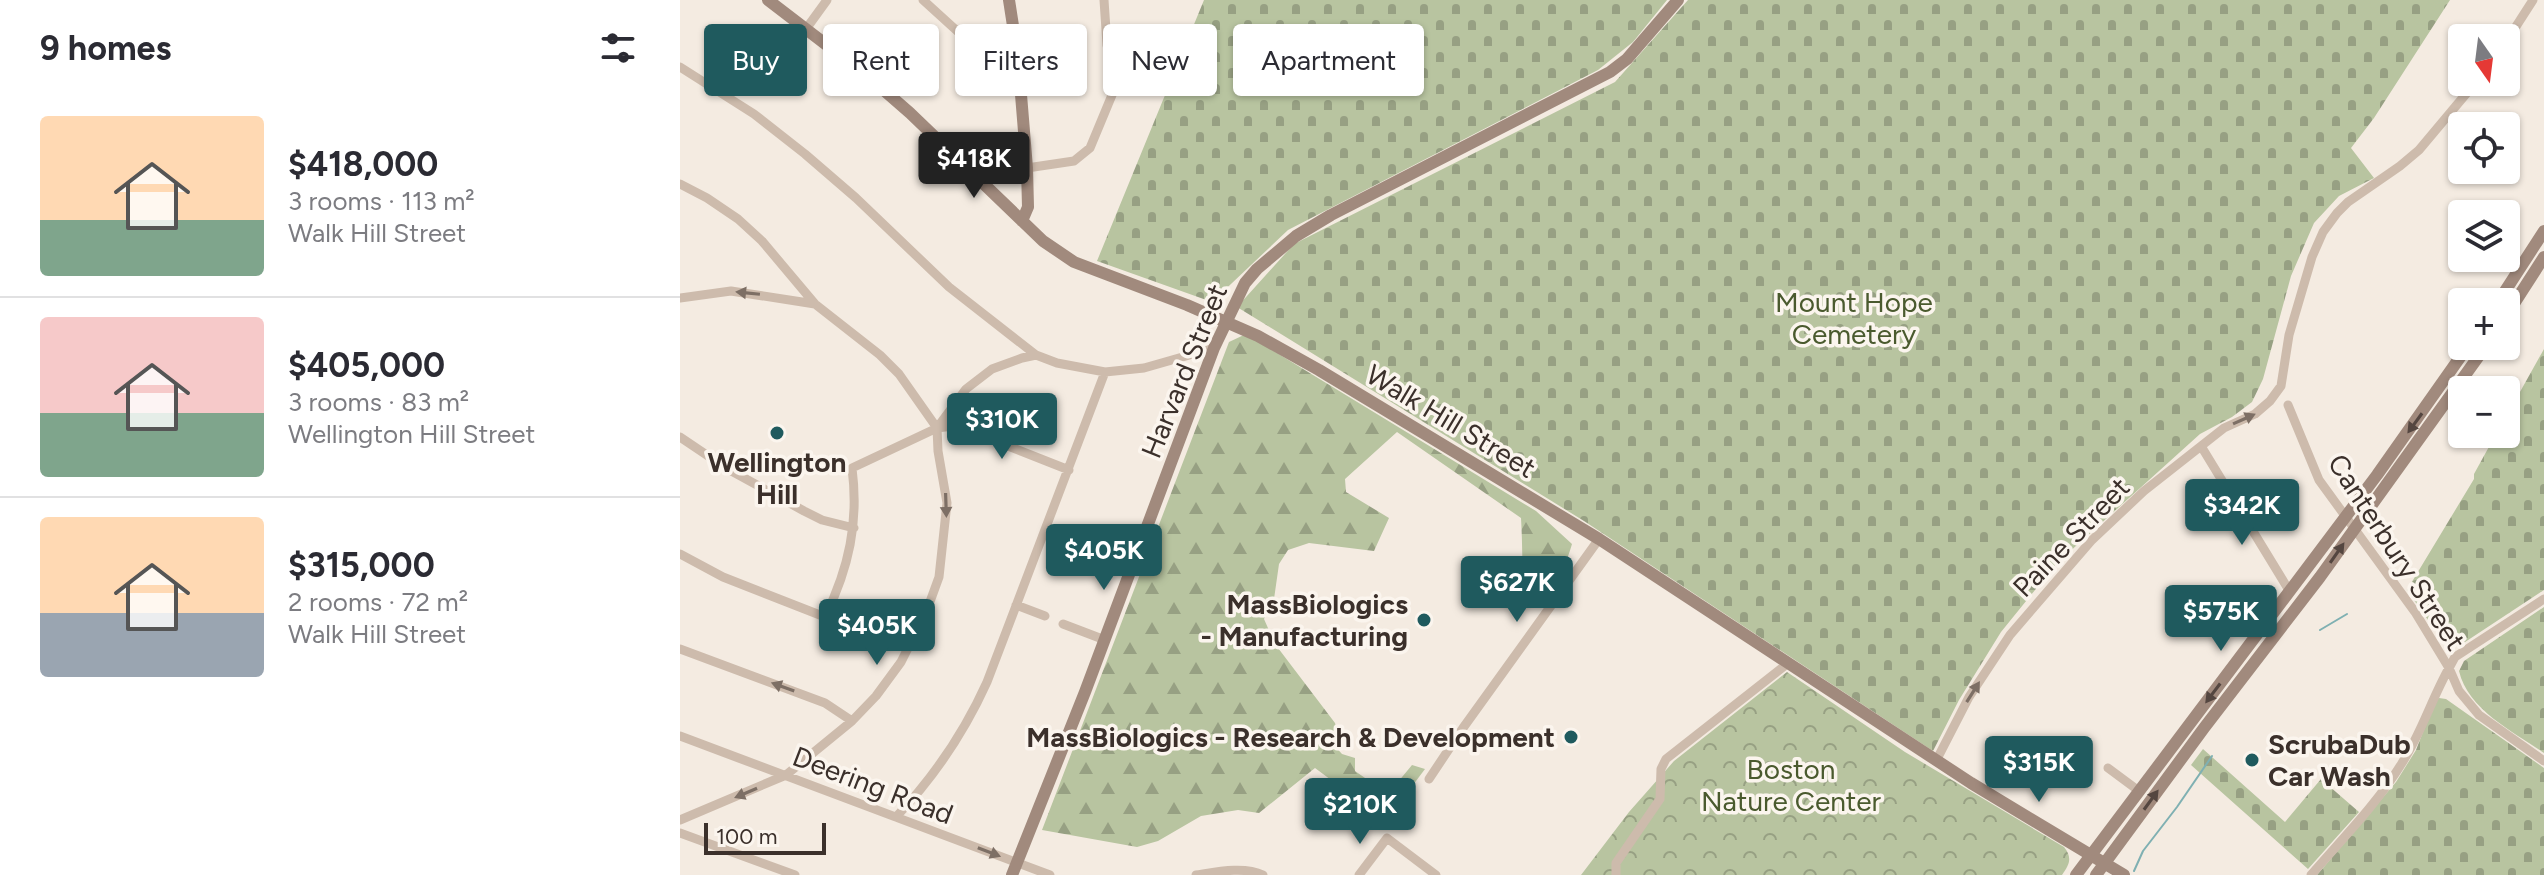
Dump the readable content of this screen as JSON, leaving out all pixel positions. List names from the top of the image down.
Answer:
{
  "streets": {
    "main road": ["Harvard Street", "Walk Hill Street"],
    "street": ["Paine Street", "Canterbury Street", "Deering Road"]
  },
  "crossings": [
    ["Harvard Street", "Walk Hill Street"],
    ["Harvard Street", "Deering Road"],
    ["Walk Hill Street", "Paine Street"]
  ],
  "one_way": ["Paine Street"],
  "parks": ["Mount Hope Cemetery", "Boston Nature Center"],
  "places": [
    "Wellington Hill",
    "MassBiologics - Manufacturing",
    "MassBiologics - Research & Development",
    "ScrubaDub Car Wash"
  ],
  "scale_bar": "100 m",
  "north": "bottom",
  "page": {
    "heading": "9 homes",
    "map_buttons": ["+", "−"],
    "chip": [
      "Buy",
      "Rent",
      "Filters",
      "New",
      "Apartment"
    ],
    "list": [
      {
        "name": "$418,000",
        "note": "3 rooms · 113 m² · Walk Hill Street"
      },
      {
        "name": "$405,000",
        "note": "3 rooms · 83 m² · Wellington Hill Street"
      },
      {
        "name": "$315,000",
        "note": "2 rooms · 72 m² · Walk Hill Street"
      }
    ],
    "price": [
      "$418K",
      "$310K",
      "$342K",
      "$405K",
      "$627K",
      "$575K",
      "$405K",
      "$315K",
      "$210K"
    ],
    "scale": "100 m"
  }
}
